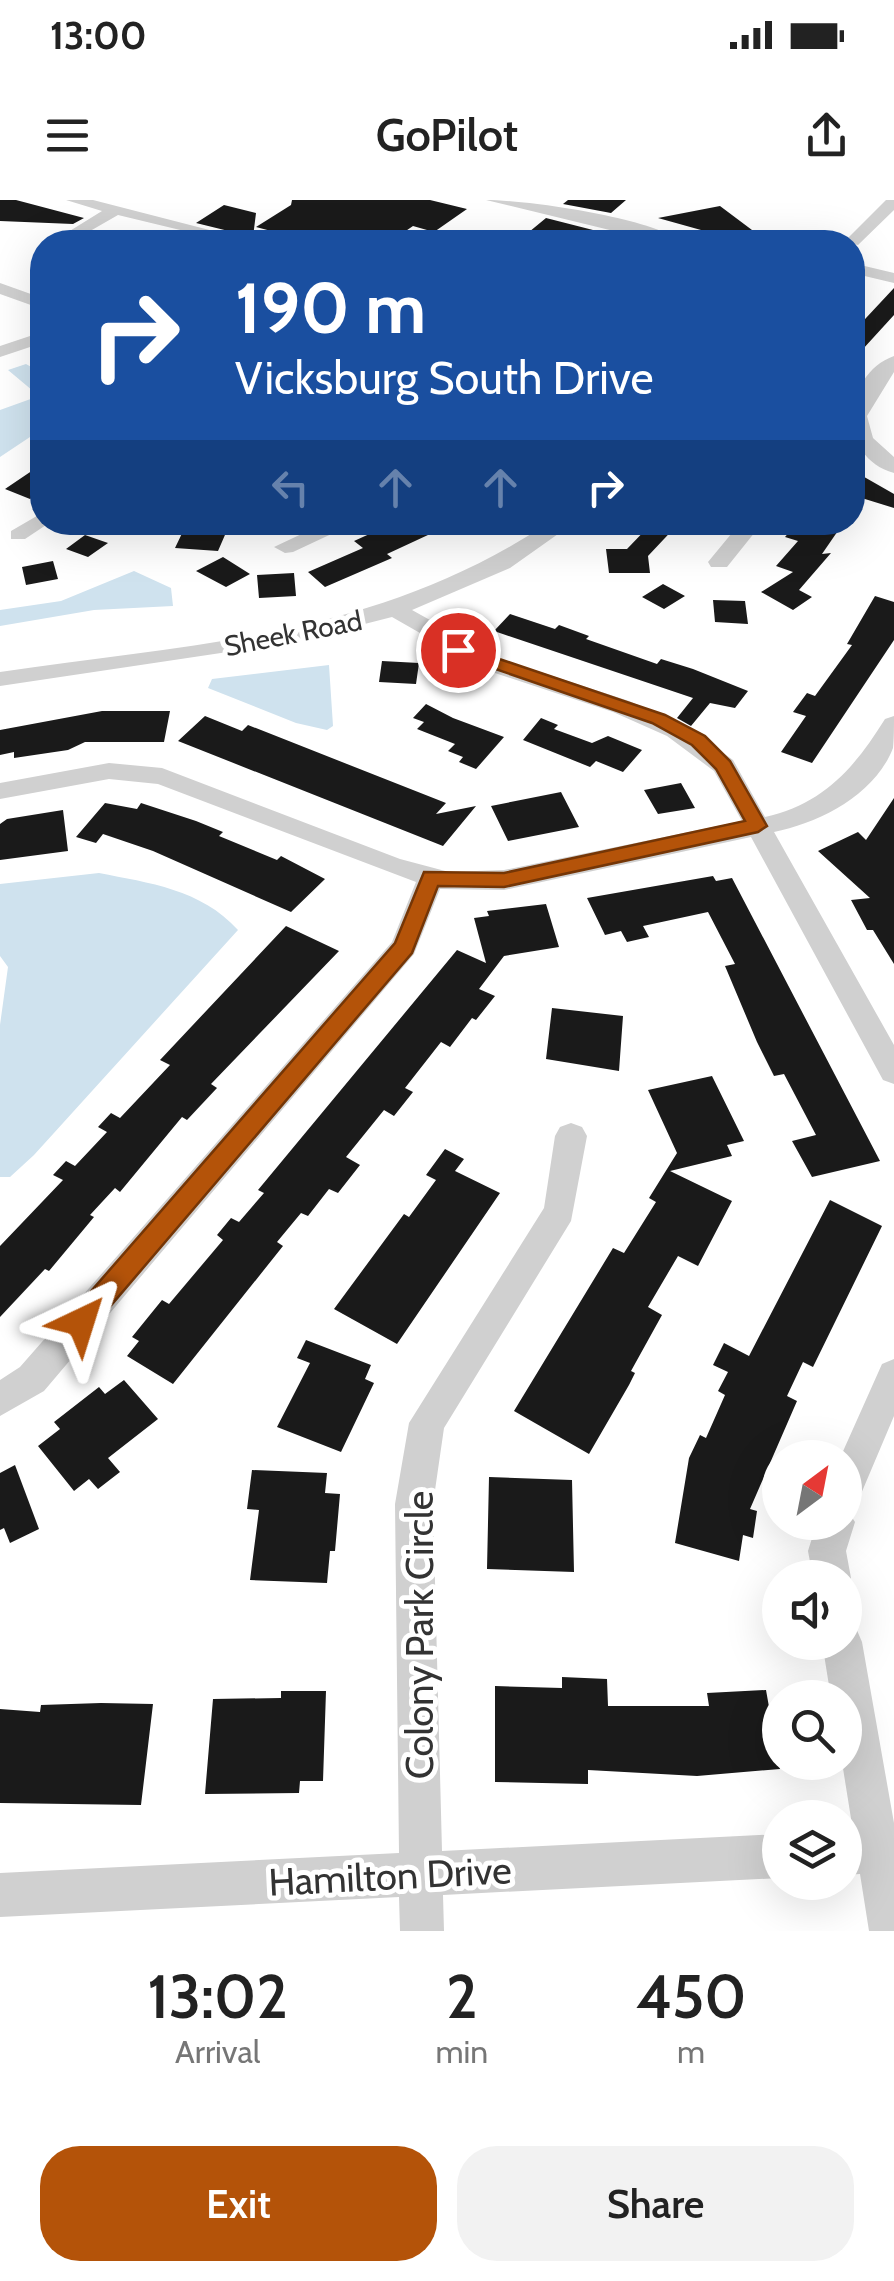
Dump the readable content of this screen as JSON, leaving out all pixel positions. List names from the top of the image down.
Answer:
{
  "streets": {
    "street": ["Sheek Road", "Colony Park Circle", "Hamilton Drive"]
  },
  "crossings": [
    ["Colony Park Circle", "Hamilton Drive"]
  ],
  "north": "top right",
  "page": {
    "status": "13:00",
    "header": "GoPilot",
    "turn": ["190 m", "Vicksburg South Drive"],
    "eta": [
      "13:02",
      "Arrival",
      "2",
      "min",
      "450",
      "m"
    ],
    "buttons": ["Exit", "Share"]
  }
}
